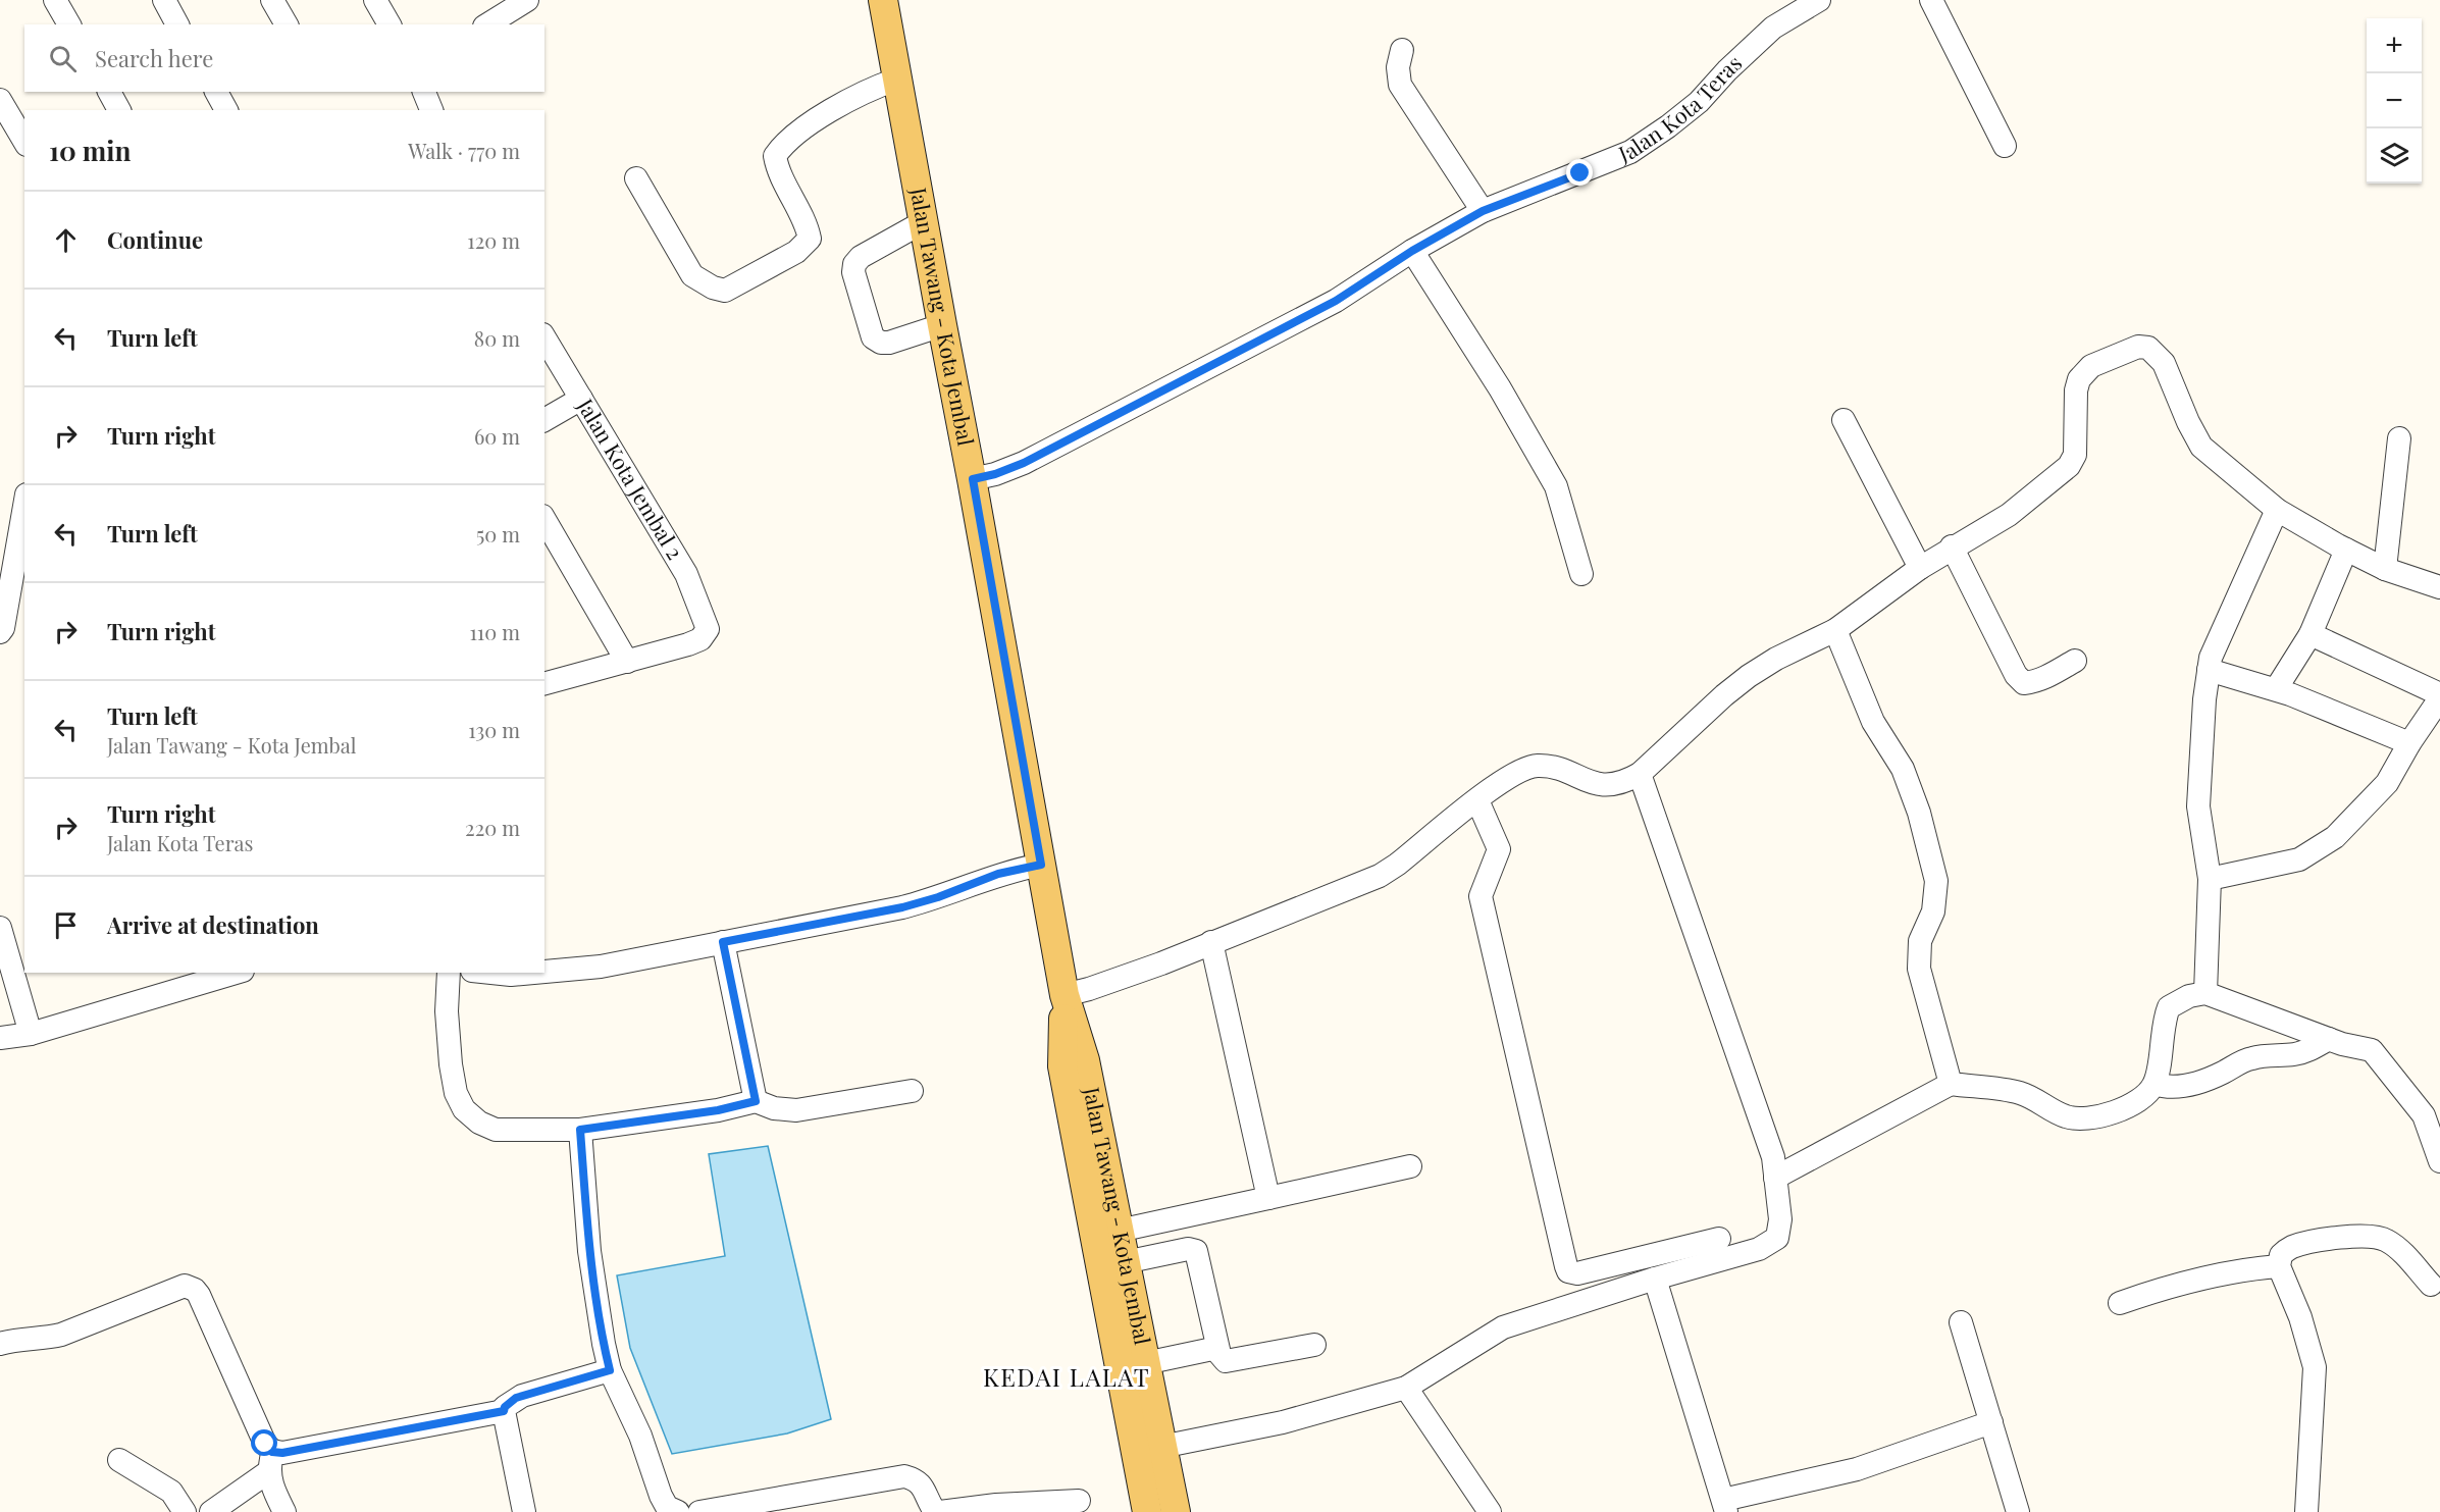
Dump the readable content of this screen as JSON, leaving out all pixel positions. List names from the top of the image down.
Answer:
{
  "streets": {
    "main road": ["Jalan Tawang - Kota Jembal"],
    "street": ["Jalan Kota Teras", "Jalan Kota Jembal 2"]
  },
  "crossings": [
    ["Jalan Kota Teras", "Jalan Tawang - Kota Jembal"]
  ],
  "districts": ["KEDAI LALAT"],
  "page": {
    "map_buttons": ["+", "−"],
    "search": "Search here",
    "heading": ["10 min", "Walk · 770 m"],
    "list": [
      ["Continue", "120 m"],
      ["Turn left", "80 m"],
      ["Turn right", "60 m"],
      ["Turn left", "50 m"],
      ["Turn right", "110 m"],
      ["Turn left", "Jalan Tawang - Kota Jembal", "130 m"],
      ["Turn right", "Jalan Kota Teras", "220 m"],
      "Arrive at destination"
    ]
  }
}
